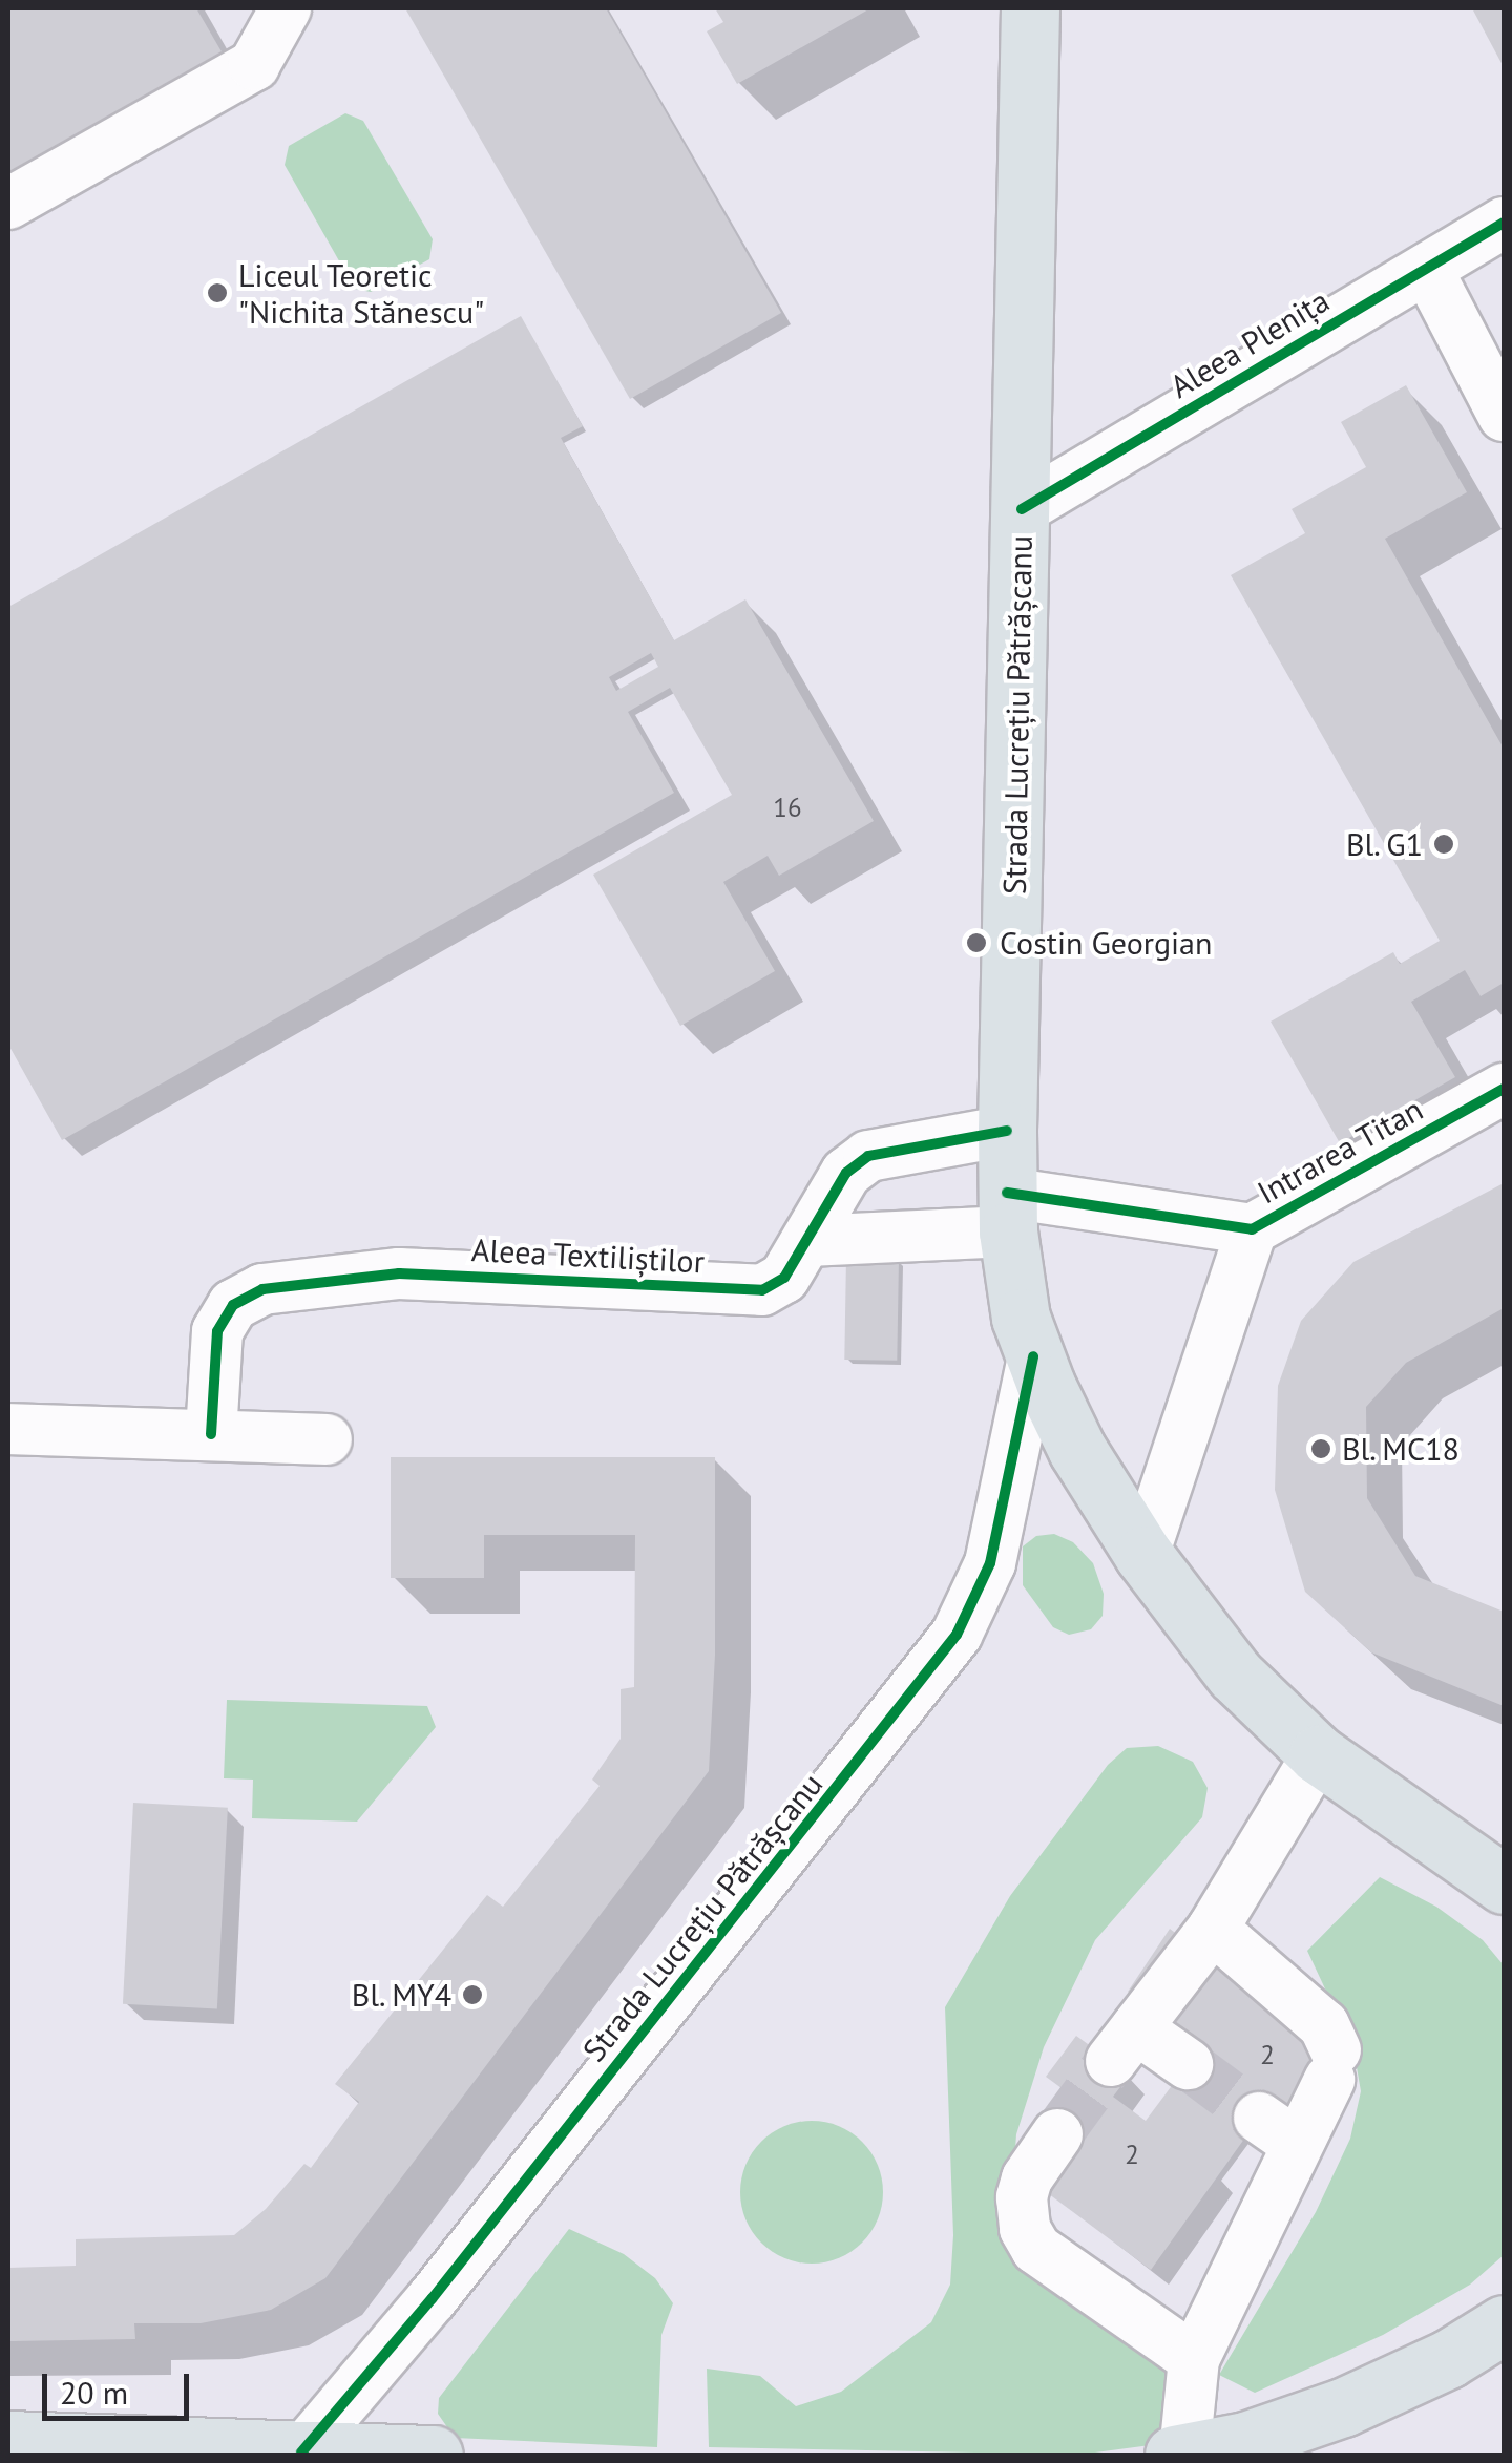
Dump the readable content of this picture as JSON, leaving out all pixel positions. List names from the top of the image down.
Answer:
{
  "streets": {
    "main road": ["Strada Lucrețiu Pătrășcanu"],
    "street": ["Aleea Plenița", "Intrarea Titan", "Aleea Textiliștilor"]
  },
  "crossings": [
    ["Aleea Plenița", "Strada Lucrețiu Pătrășcanu"],
    ["Strada Lucrețiu Pătrășcanu", "Intrarea Titan"],
    ["Strada Lucrețiu Pătrășcanu", "Aleea Textiliștilor"]
  ],
  "places": [
    "Liceul Teoretic \"Nichita Stănescu\"",
    "Bl. G1",
    "Costin Georgian",
    "Bl. MC18",
    "Bl. MY4"
  ],
  "house_numbers": ["16", "2", "2"],
  "scale_bar": "20 m"
}
